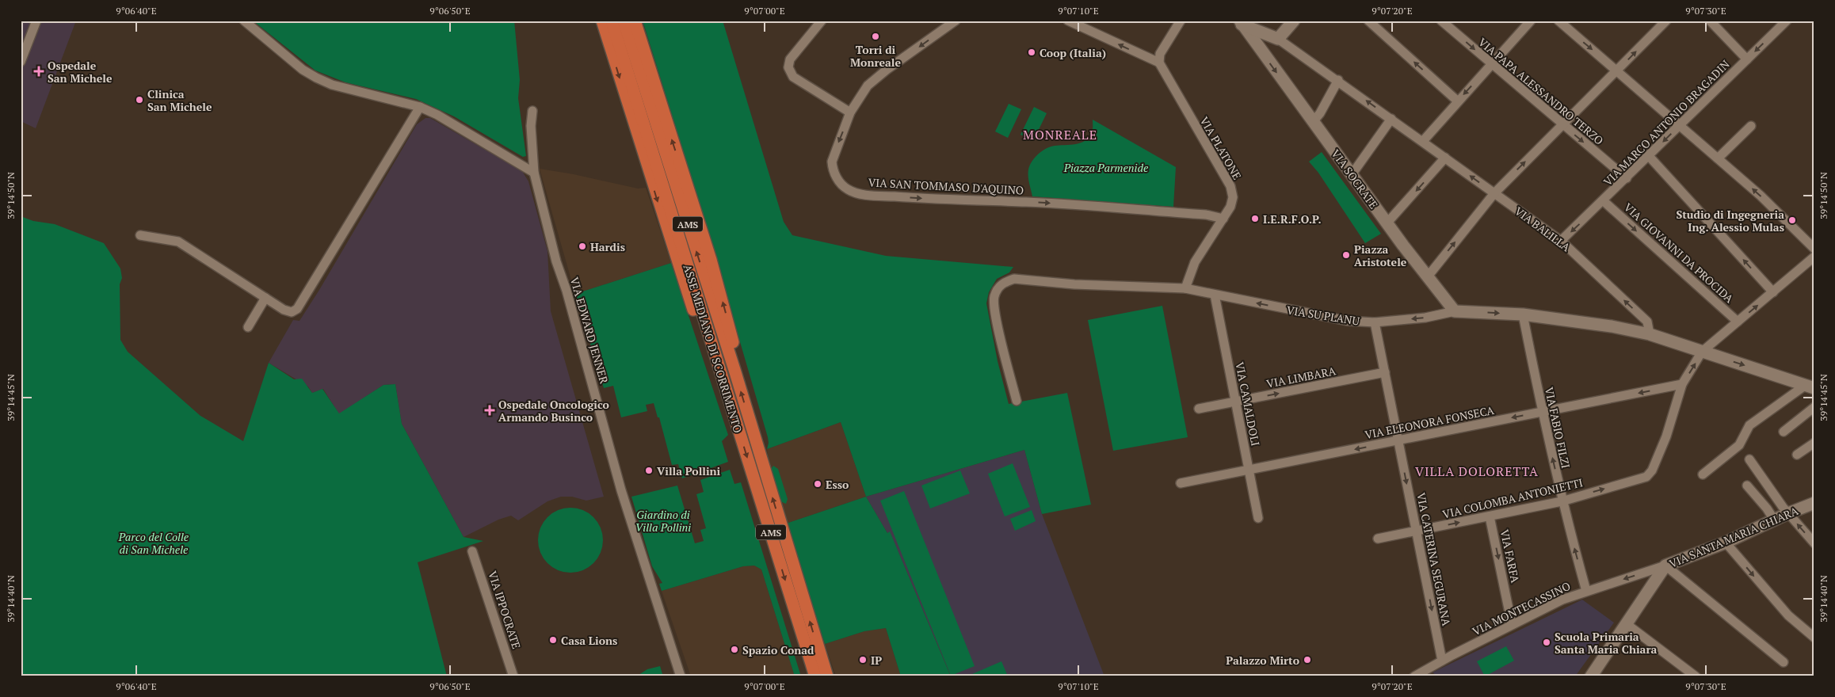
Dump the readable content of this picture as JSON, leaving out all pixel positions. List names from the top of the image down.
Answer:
{
  "streets": {
    "highway": ["AMS", "ASSE MEDIANO DI SCORRIMENTO"],
    "street": [
      "VIA PAPA ALESSANDRO TERZO",
      "VIA MARCO ANTONIO BRAGADIN",
      "VIA PLATONE",
      "VIA SOCRATE",
      "VIA SAN TOMMASO D'AQUINO",
      "VIA BALILLA",
      "VIA GIOVANNI DA PROCIDA",
      "VIA SU PLANU",
      "VIA EDWARD JENNER",
      "VIA LIMBARA",
      "VIA CAMALDOLI",
      "VIA ELEONORA FONSECA",
      "VIA FABIO FILZI",
      "VIA COLOMBA ANTONIETTI",
      "VIA SANTA MARIA CHIARA",
      "VIA FARFA",
      "VIA CATERINA SEGURANA",
      "VIA MONTECASSINO",
      "VIA IPPOCRATE"
    ]
  },
  "crossings": [
    ["VIA PAPA ALESSANDRO TERZO", "VIA MARCO ANTONIO BRAGADIN"],
    ["VIA MARCO ANTONIO BRAGADIN", "VIA BALILLA"],
    ["VIA MARCO ANTONIO BRAGADIN", "VIA GIOVANNI DA PROCIDA"],
    ["VIA PLATONE", "VIA SAN TOMMASO D'AQUINO"],
    ["VIA PLATONE", "VIA SU PLANU"],
    ["VIA SOCRATE", "VIA SU PLANU"],
    ["VIA BALILLA", "VIA SU PLANU"],
    ["VIA GIOVANNI DA PROCIDA", "VIA COLOMBA ANTONIETTI"],
    ["VIA SU PLANU", "VIA CAMALDOLI"],
    ["VIA SU PLANU", "VIA FABIO FILZI"],
    ["VIA SU PLANU", "VIA CATERINA SEGURANA"],
    ["VIA LIMBARA", "VIA CAMALDOLI"],
    ["VIA LIMBARA", "VIA CATERINA SEGURANA"],
    ["VIA CAMALDOLI", "VIA ELEONORA FONSECA"],
    ["VIA ELEONORA FONSECA", "VIA FABIO FILZI"],
    ["VIA ELEONORA FONSECA", "VIA COLOMBA ANTONIETTI"],
    ["VIA ELEONORA FONSECA", "VIA CATERINA SEGURANA"],
    ["VIA FABIO FILZI", "VIA COLOMBA ANTONIETTI"],
    ["VIA FABIO FILZI", "VIA MONTECASSINO"],
    ["VIA COLOMBA ANTONIETTI", "VIA FARFA"],
    ["VIA COLOMBA ANTONIETTI", "VIA CATERINA SEGURANA"],
    ["VIA SANTA MARIA CHIARA", "VIA MONTECASSINO"],
    ["VIA FARFA", "VIA MONTECASSINO"],
    ["VIA CATERINA SEGURANA", "VIA MONTECASSINO"]
  ],
  "one_way": [
    "VIA MARCO ANTONIO BRAGADIN",
    "VIA BALILLA",
    "VIA LIMBARA",
    "VIA ELEONORA FONSECA",
    "VIA FABIO FILZI",
    "VIA COLOMBA ANTONIETTI",
    "VIA FARFA",
    "VIA CATERINA SEGURANA"
  ],
  "districts": ["MONREALE", "VILLA DOLORETTA"],
  "parks": ["Piazza Parmenide", "Giardino di Villa Pollini", "Parco del Colle di San Michele"],
  "places": {
    "other": [
      "Torri di Monreale",
      "Coop (Italia)",
      "Clinica San Michele",
      "I.E.R.F.O.P.",
      "Studio di Ingegneria Ing. Alessio Mulas",
      "Hardis",
      "Piazza Aristotele",
      "Villa Pollini",
      "Esso",
      "Casa Lions",
      "Scuola Primaria Santa Maria Chiara",
      "Spazio Conad",
      "IP",
      "Palazzo Mirto"
    ],
    "health": ["Ospedale San Michele", "Ospedale Oncologico Armando Businco"]
  },
  "coordinates": [
    "9°06'40\"E",
    "9°06'50\"E",
    "9°07'00\"E",
    "9°07'10\"E",
    "9°07'20\"E",
    "9°07'30\"E",
    "39°14'50\"N",
    "39°14'45\"N",
    "39°14'40\"N"
  ]
}
